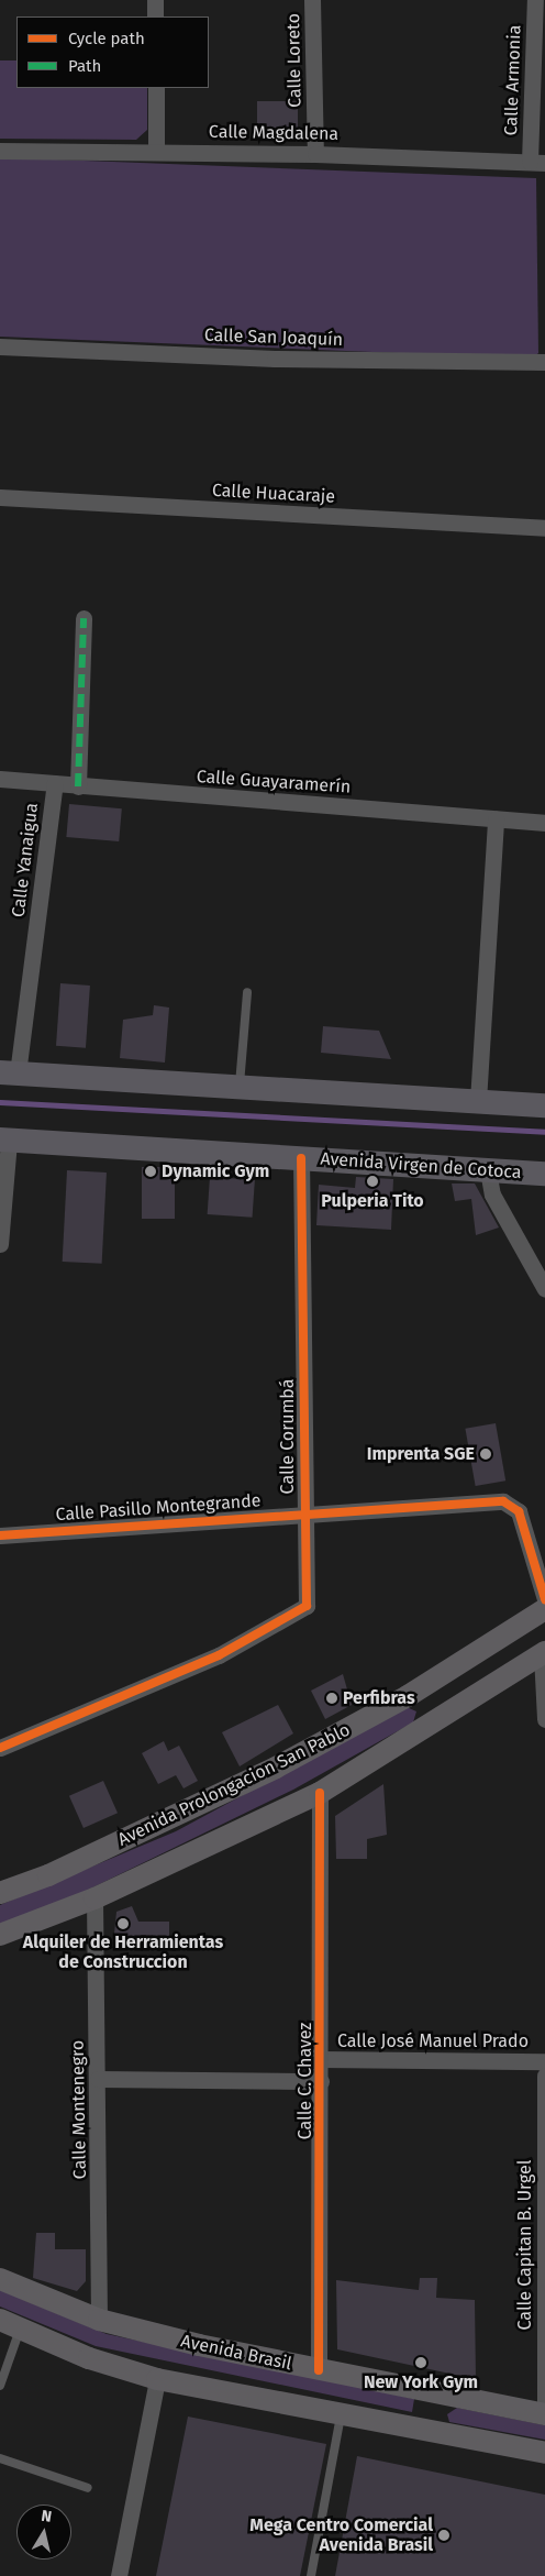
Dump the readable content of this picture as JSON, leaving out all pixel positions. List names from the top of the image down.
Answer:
{
  "streets": {
    "main road": ["Avenida Virgen de Cotoca", "Avenida Prolongacion San Pablo", "Avenida Brasil"],
    "street": [
      "Calle Loreto",
      "Calle Armonia",
      "Calle Magdalena",
      "Calle San Joaquín",
      "Calle Huacaraje",
      "Calle Guayaramerín",
      "Calle Yanaigua",
      "Calle Corumbá",
      "Calle Pasillo Montegrande",
      "Calle José Manuel Prado",
      "Calle C. Chavez",
      "Calle Montenegro",
      "Calle Capitan B. Urgel"
    ]
  },
  "crossings": [
    ["Calle Loreto", "Calle Magdalena"],
    ["Calle Armonia", "Calle Magdalena"],
    ["Calle Guayaramerín", "Calle Yanaigua"],
    ["Avenida Virgen de Cotoca", "Calle Corumbá"],
    ["Calle Corumbá", "Calle Pasillo Montegrande"],
    ["Calle José Manuel Prado", "Calle C. Chavez"],
    ["Calle C. Chavez", "Avenida Brasil"],
    ["Calle Montenegro", "Avenida Brasil"],
    ["Calle Capitan B. Urgel", "Avenida Brasil"]
  ],
  "places": [
    "Dynamic Gym",
    "Pulperia Tito",
    "Imprenta SGE",
    "Perfibras",
    "Alquiler de Herramientas de Construccion",
    "New York Gym",
    "Mega Centro Comercial Avenida Brasil"
  ],
  "legend": ["Cycle path", "Path"],
  "north": "top"
}
